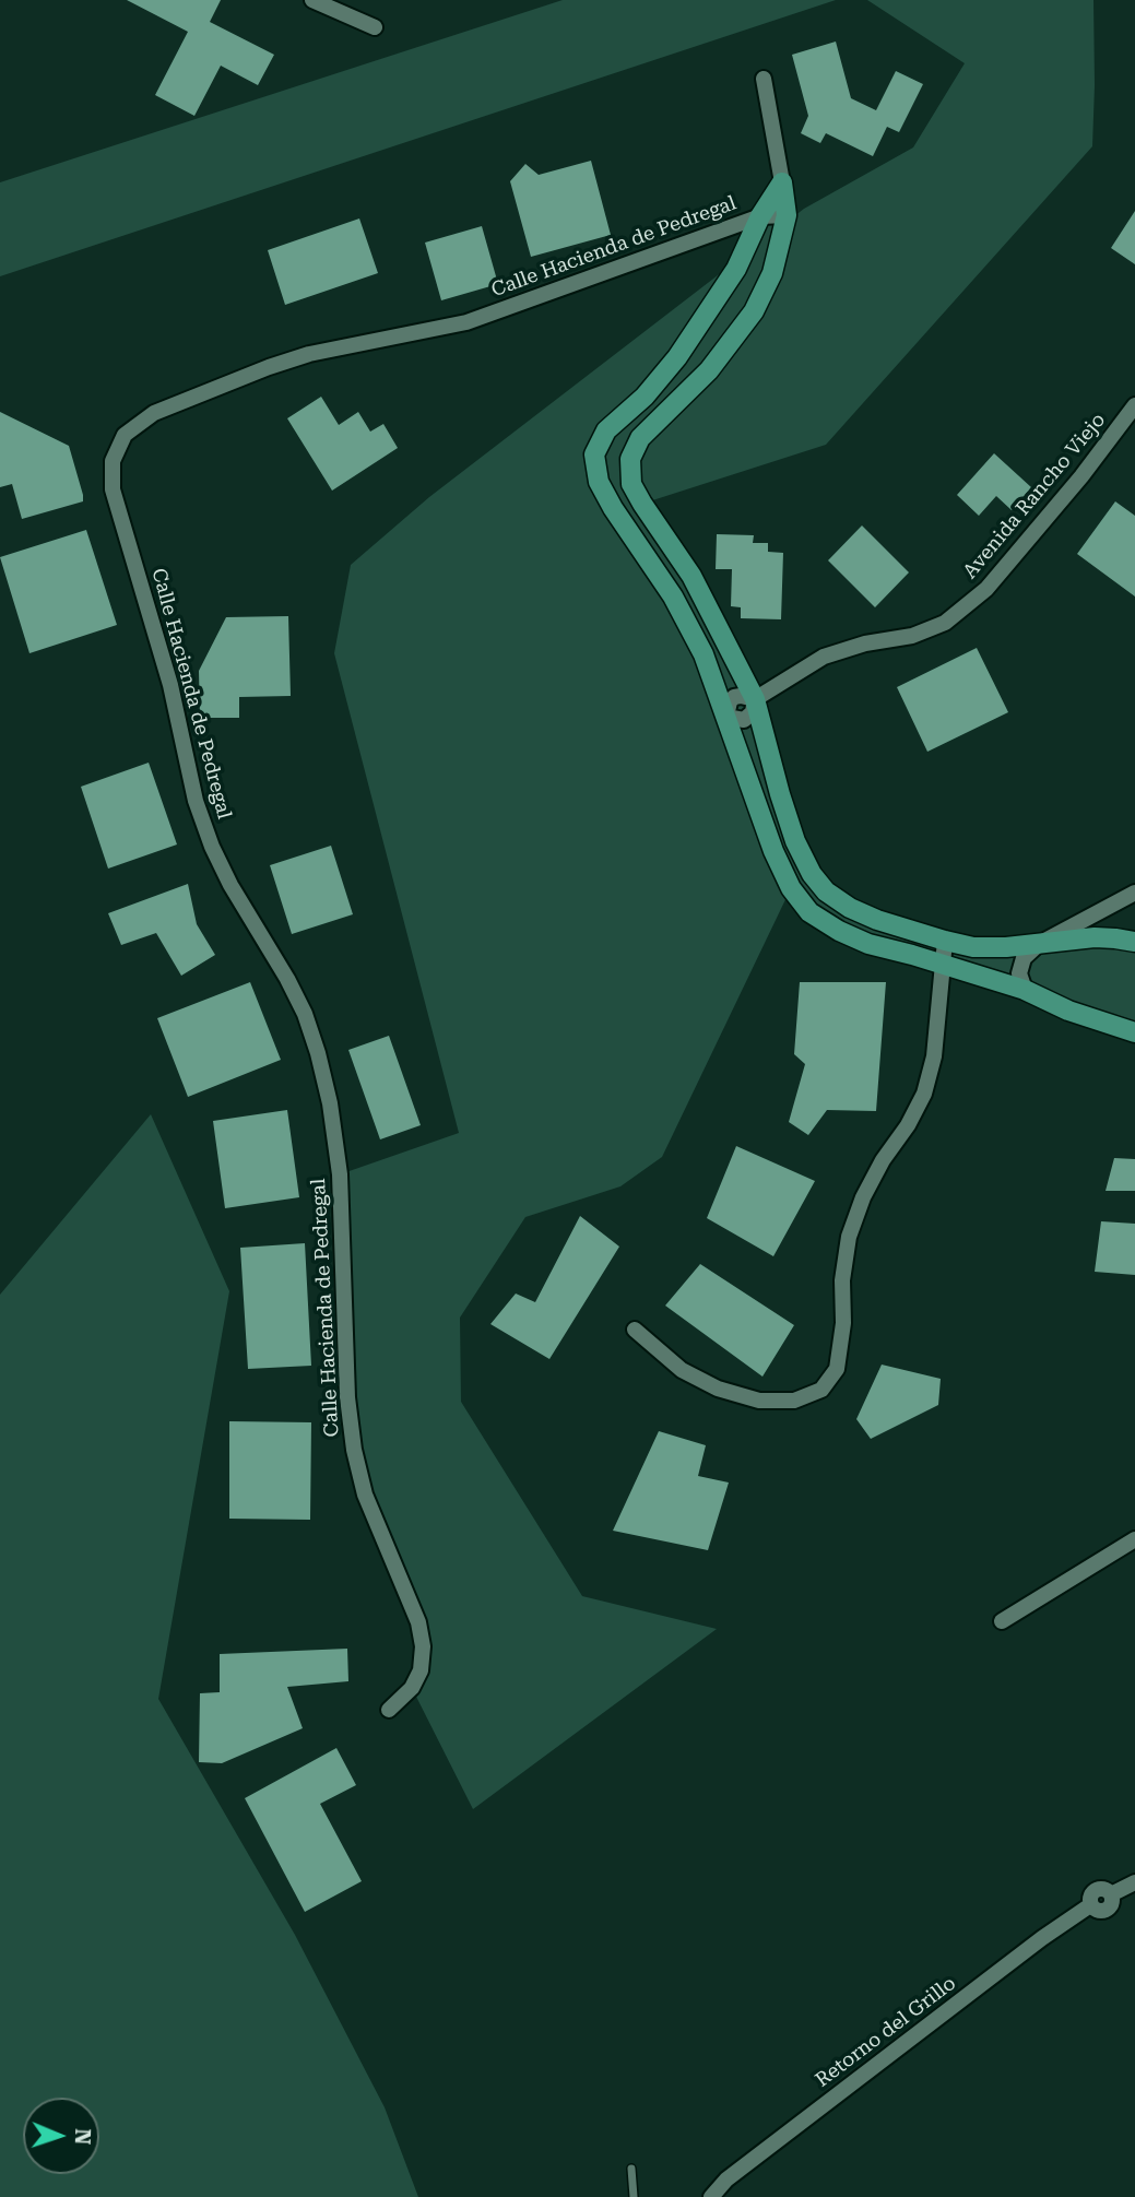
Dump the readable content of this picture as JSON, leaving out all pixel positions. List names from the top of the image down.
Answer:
{
  "streets": {
    "street": ["Calle Hacienda de Pedregal", "Avenida Rancho Viejo", "Retorno del Grillo"]
  },
  "north": "right"
}
